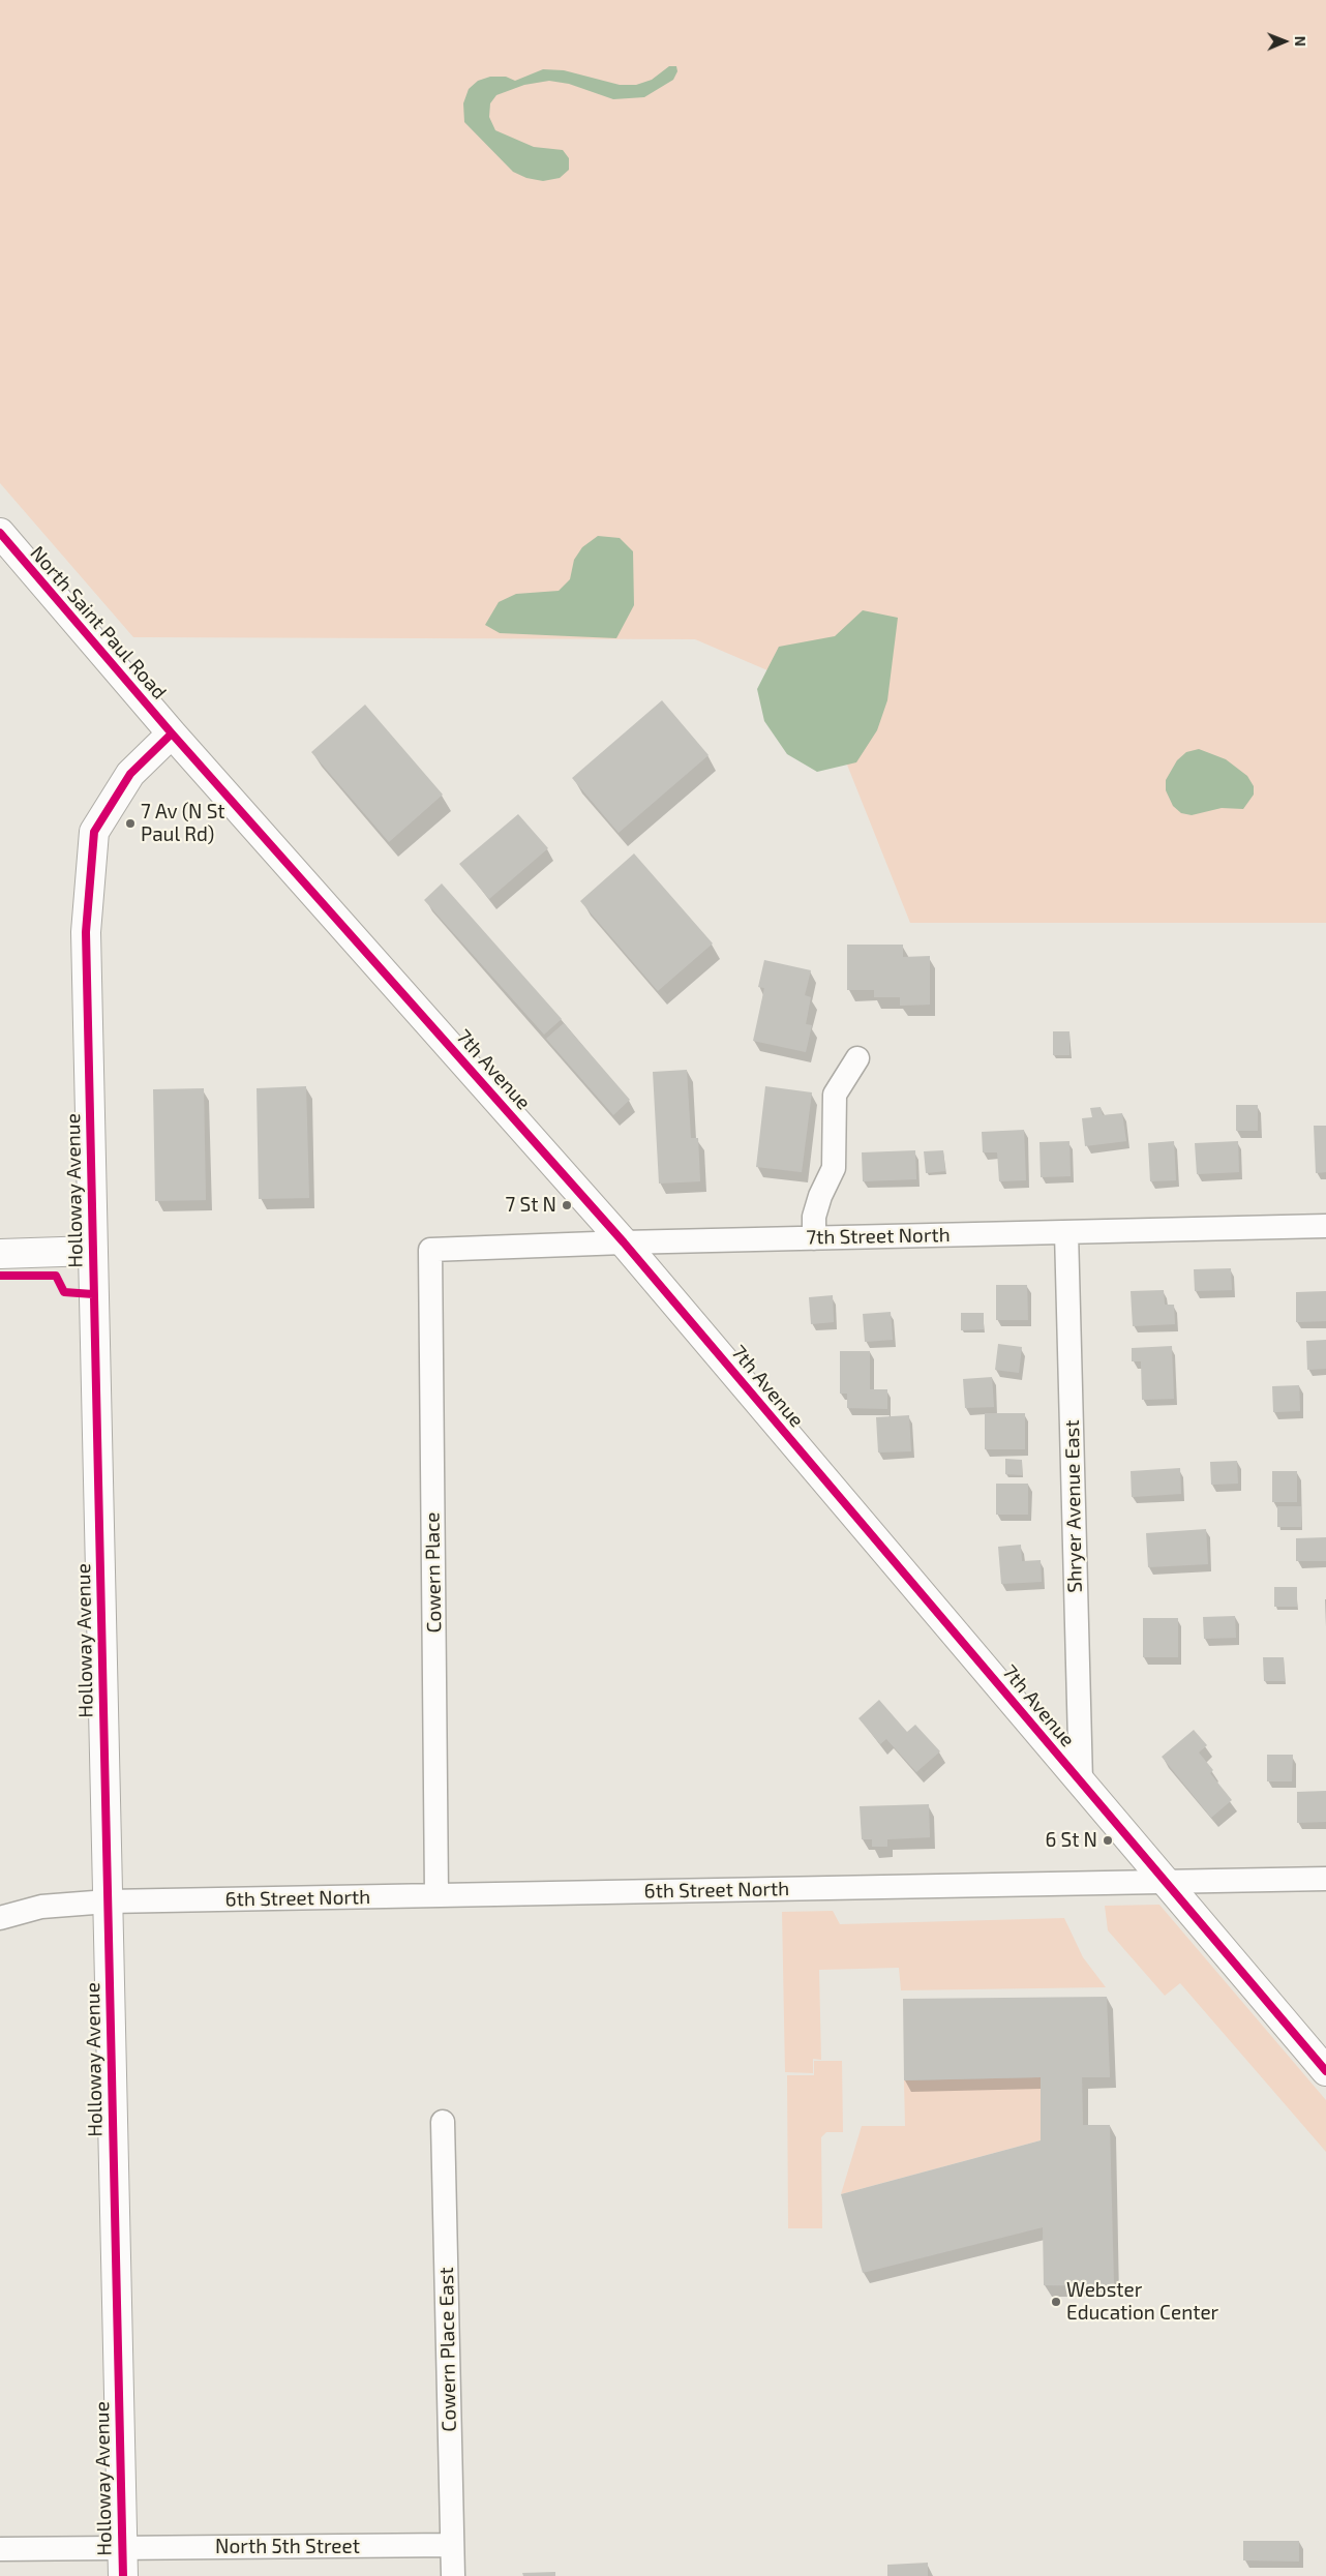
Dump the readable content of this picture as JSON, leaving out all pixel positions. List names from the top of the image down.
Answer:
{
  "streets": {
    "street": [
      "North Saint Paul Road",
      "7th Avenue",
      "Holloway Avenue",
      "7th Street North",
      "Shryer Avenue East",
      "Cowern Place",
      "6th Street North",
      "Cowern Place East",
      "North 5th Street"
    ]
  },
  "crossings": [
    ["North Saint Paul Road", "7th Avenue"],
    ["North Saint Paul Road", "Holloway Avenue"],
    ["7th Avenue", "Holloway Avenue"],
    ["7th Avenue", "7th Street North"],
    ["7th Avenue", "Shryer Avenue East"],
    ["7th Avenue", "6th Street North"],
    ["Holloway Avenue", "6th Street North"],
    ["Holloway Avenue", "North 5th Street"],
    ["7th Street North", "Shryer Avenue East"],
    ["7th Street North", "Cowern Place"],
    ["Cowern Place", "6th Street North"],
    ["Cowern Place East", "North 5th Street"]
  ],
  "places": [
    "7 Av (N St Paul Rd)",
    "7 St N",
    "6 St N",
    "Webster Education Center"
  ],
  "north": "right"
}
